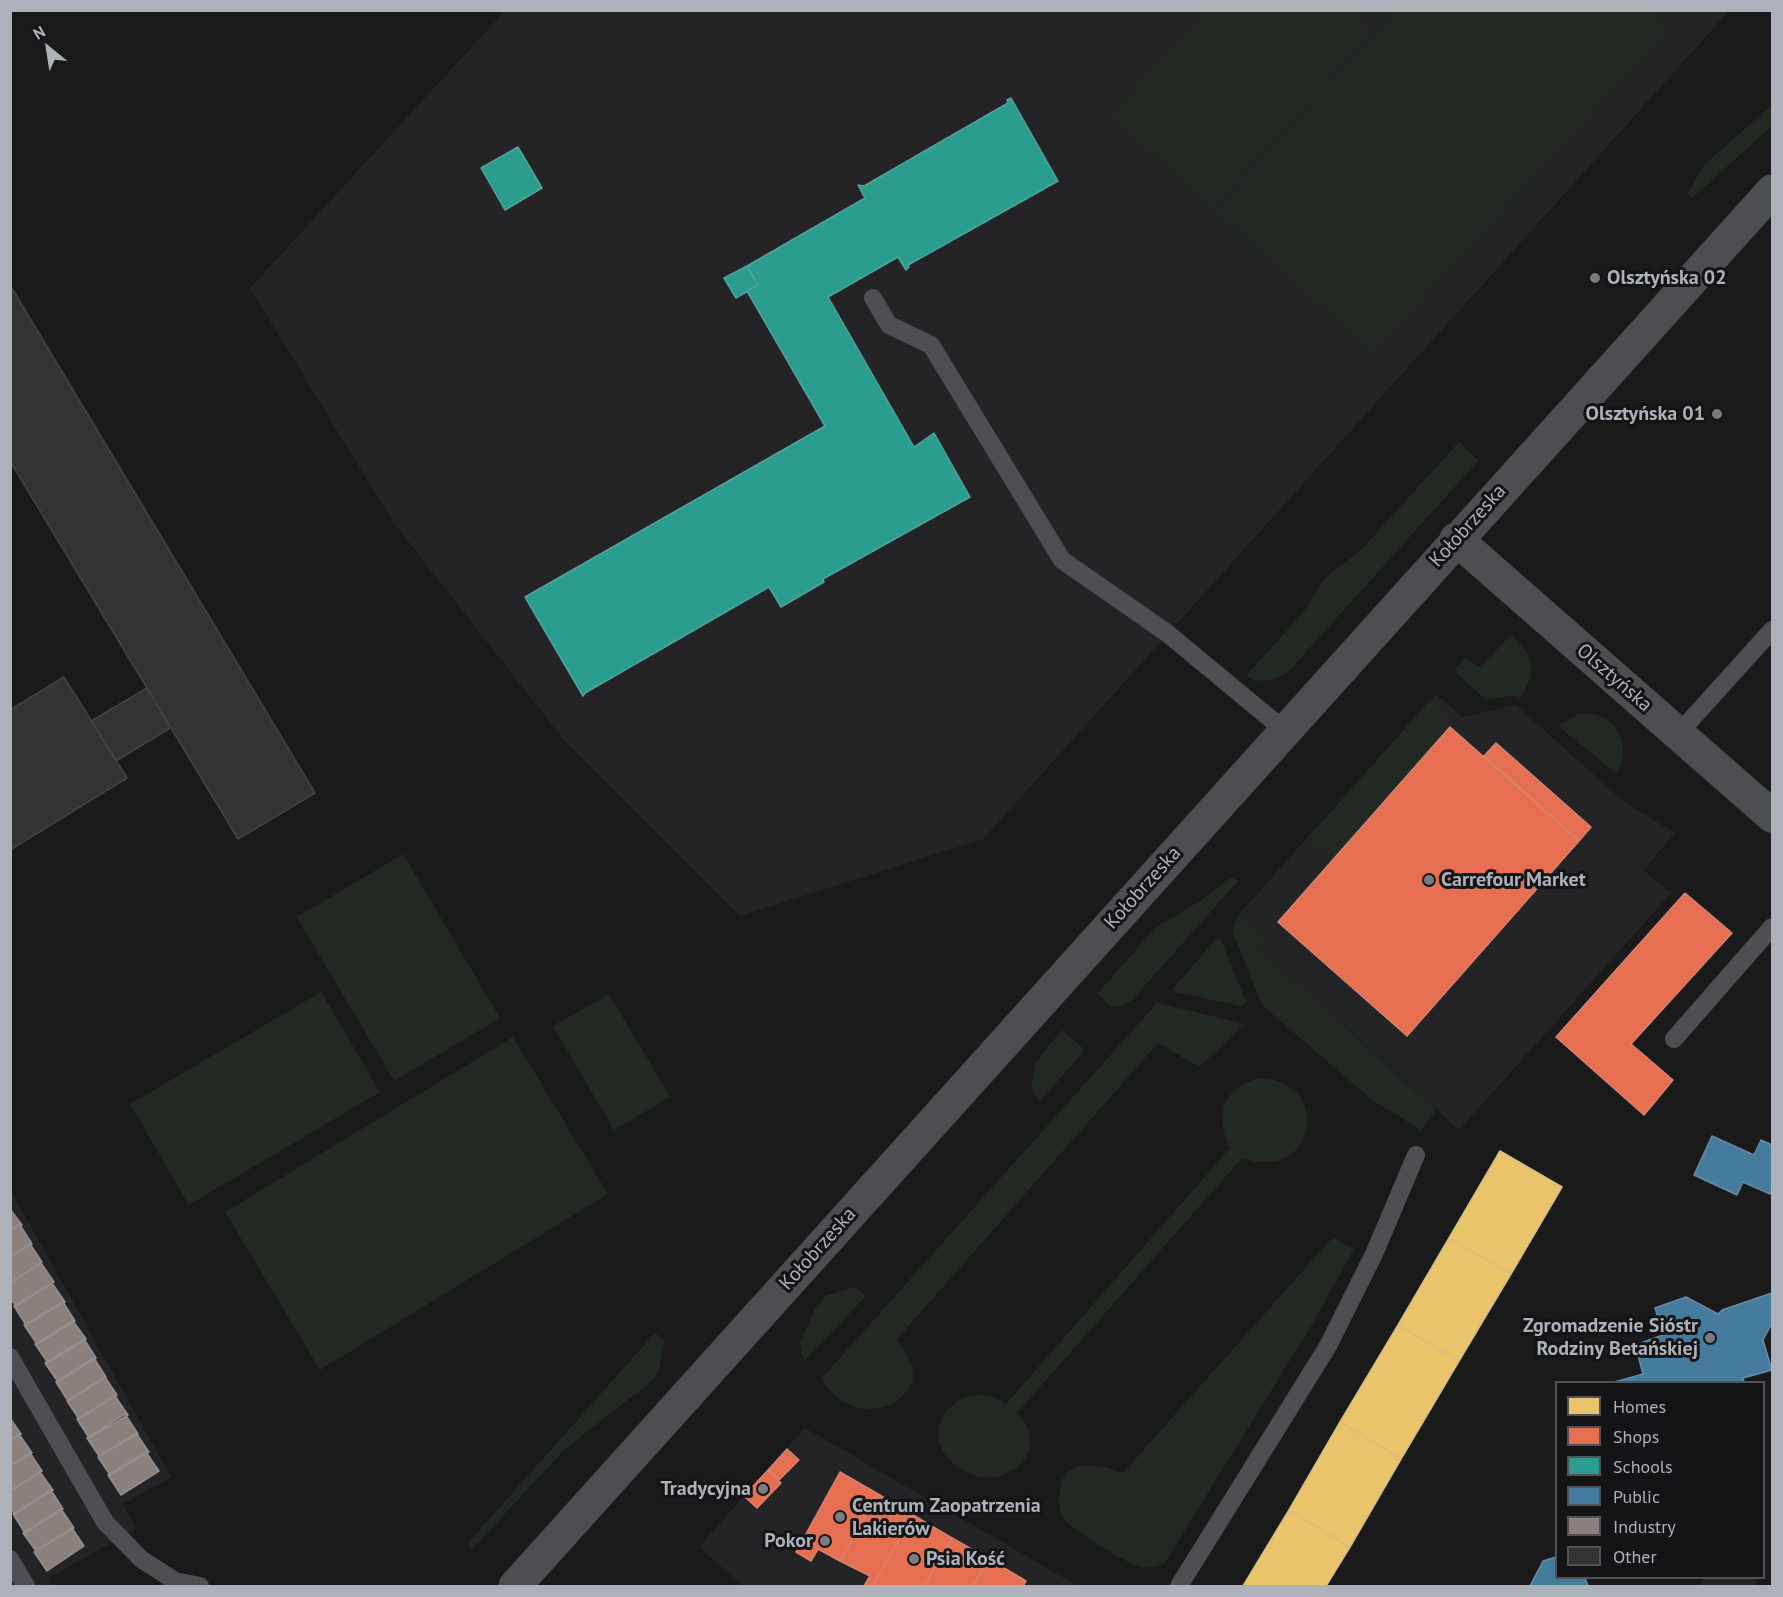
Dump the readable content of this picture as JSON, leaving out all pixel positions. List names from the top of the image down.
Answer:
{
  "streets": {
    "street": ["Kołobrzeska", "Olsztyńska"]
  },
  "crossings": [
    ["Kołobrzeska", "Olsztyńska"]
  ],
  "places": [
    "Olsztyńska 02",
    "Olsztyńska 01",
    "Carrefour Market",
    "Zgromadzenie Sióstr Rodziny Betańskiej",
    "Tradycyjna",
    "Centrum Zaopatrzenia Lakierów",
    "Pokor",
    "Psia Kość"
  ],
  "legend": [
    "Homes",
    "Shops",
    "Schools",
    "Public",
    "Industry",
    "Other"
  ],
  "north": "top left"
}
